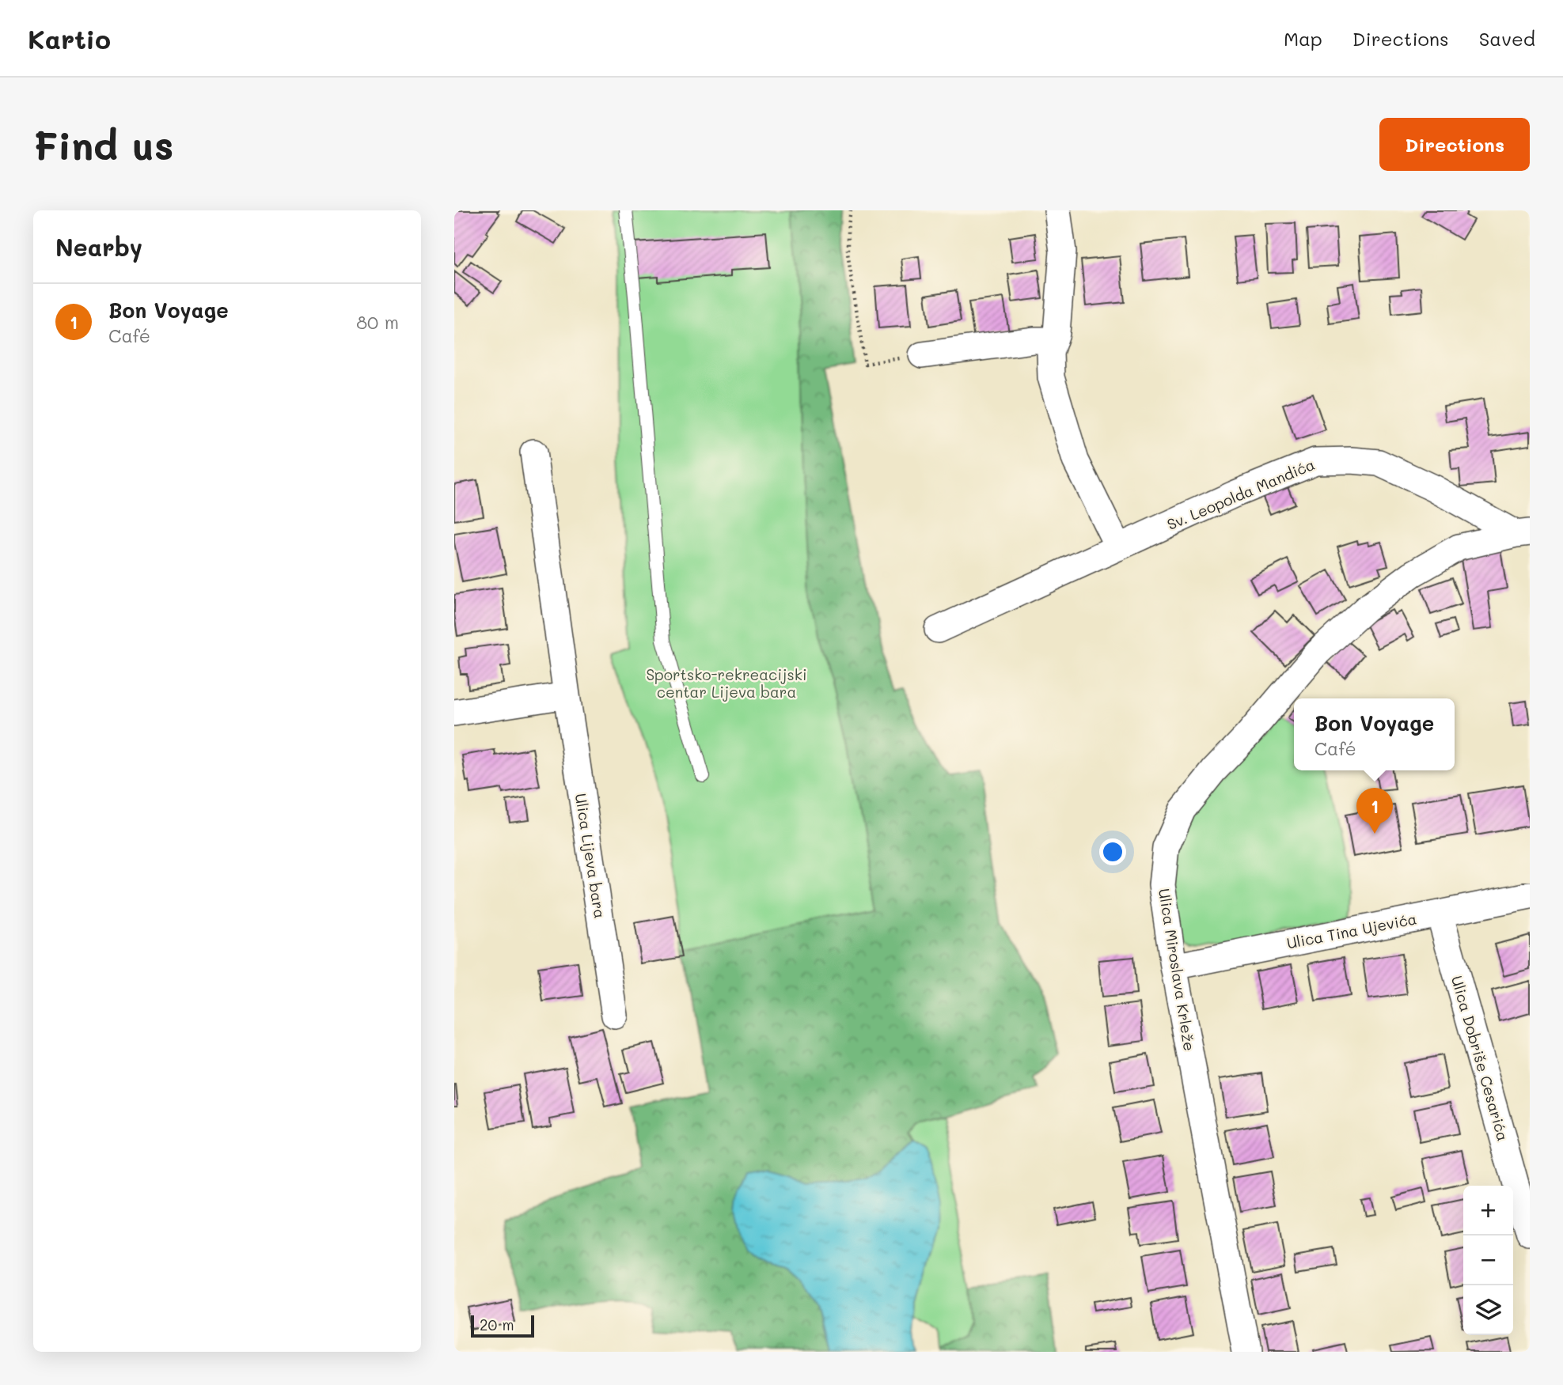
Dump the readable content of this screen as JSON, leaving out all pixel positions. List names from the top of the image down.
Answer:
{
  "streets": {
    "street": [
      "Sv. Leopolda Mandića",
      "Ulica Lijeva bara",
      "Ulica Tina Ujevića",
      "Ulica Miroslava Krleže",
      "Ulica Dobriše Cesarića"
    ]
  },
  "crossings": [
    ["Sv. Leopolda Mandića", "Ulica Miroslava Krleže"],
    ["Ulica Tina Ujevića", "Ulica Miroslava Krleže"],
    ["Ulica Tina Ujevića", "Ulica Dobriše Cesarića"]
  ],
  "parks": ["Sportsko-rekreacijski centar Lijeva bara"],
  "scale_bar": "20 m",
  "page": {
    "header": "Kartio",
    "nav": ["Map", "Directions", "Saved"],
    "buttons": "Directions",
    "title": "Find us",
    "heading": "Nearby",
    "list": [
      {
        "mark": "1",
        "name": "Bon Voyage",
        "note": "Café",
        "value": "80 m"
      }
    ],
    "popup": ["Bon Voyage", "Café"],
    "pins": "1",
    "map_buttons": ["+", "−"],
    "scale": "20 m"
  }
}
